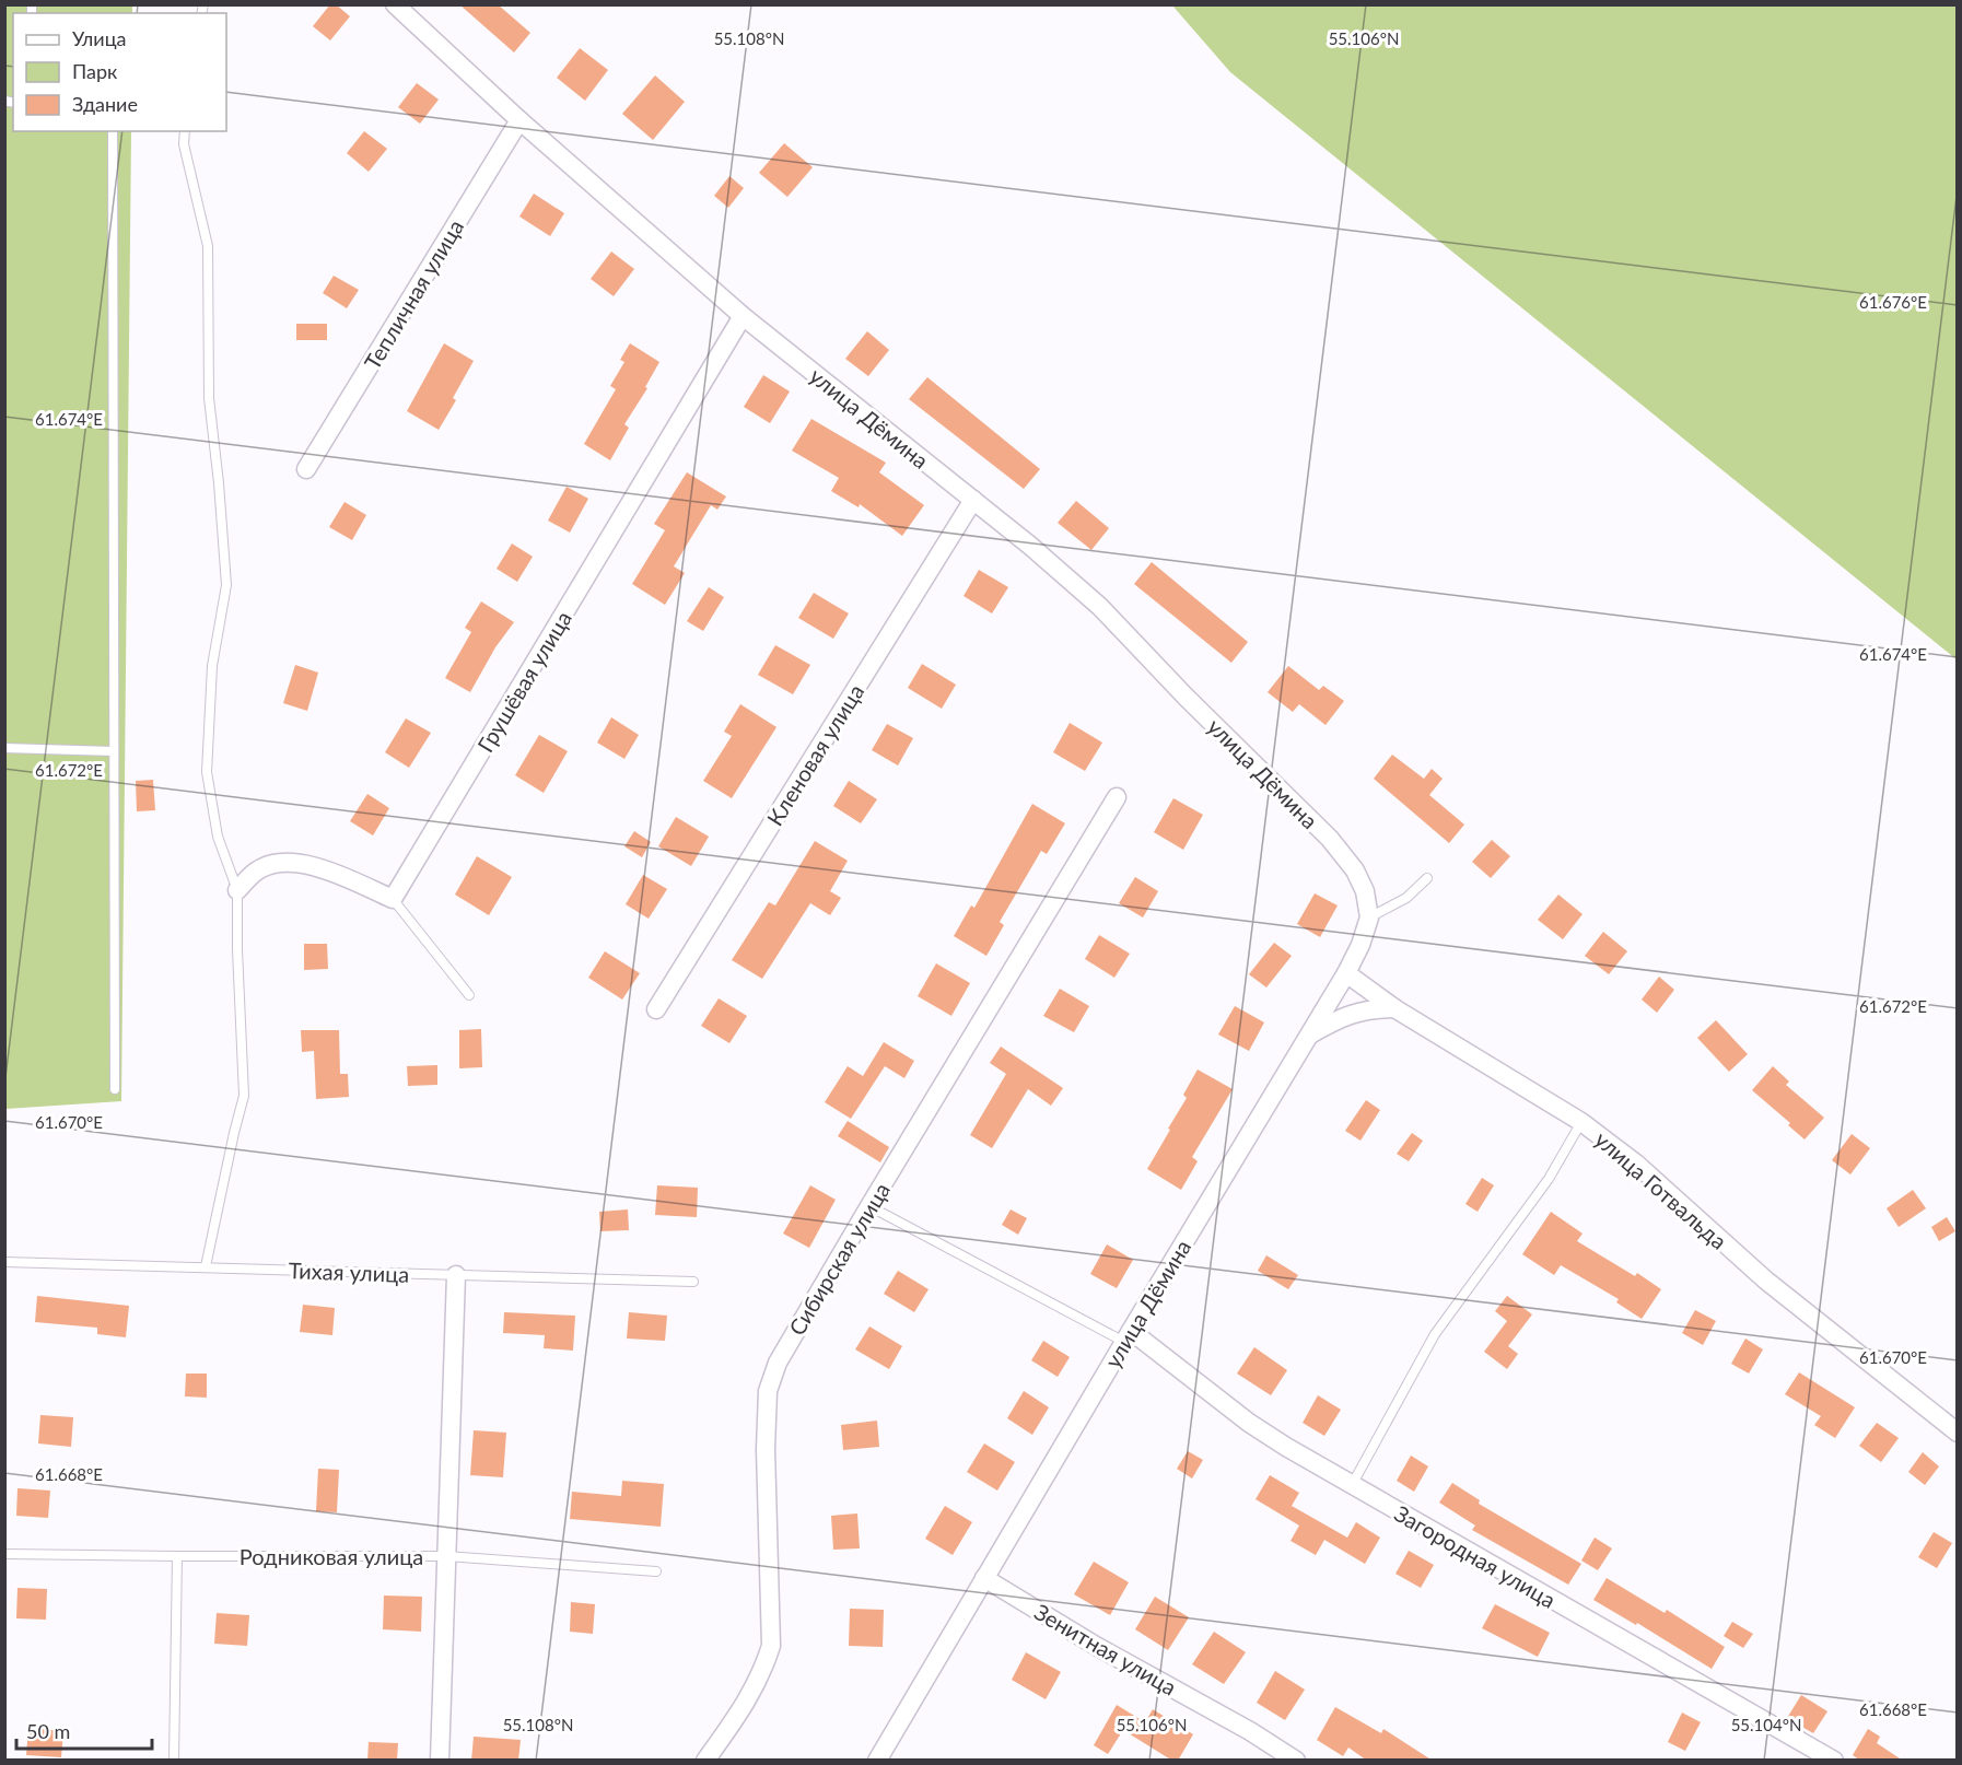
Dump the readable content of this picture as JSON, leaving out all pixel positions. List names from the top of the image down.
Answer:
{
  "streets": {
    "street": [
      "Тепличная улица",
      "улица Дёмина",
      "Грушёвая улица",
      "Кленовая улица",
      "улица Готвальда",
      "Сибирская улица",
      "Загородная улица",
      "Зенитная улица"
    ],
    "lane": ["Тихая улица", "Родниковая улица"]
  },
  "crossings": [
    ["Тепличная улица", "улица Дёмина"],
    ["улица Дёмина", "Грушёвая улица"],
    ["улица Дёмина", "Кленовая улица"],
    ["улица Дёмина", "улица Готвальда"],
    ["улица Дёмина", "Загородная улица"],
    ["улица Дёмина", "Зенитная улица"]
  ],
  "legend": ["Улица", "Парк", "Здание"],
  "scale_bar": "50 m",
  "coordinates": [
    "55.108°N",
    "55.106°N",
    "61.676°E",
    "61.674°E",
    "61.672°E",
    "61.670°E",
    "61.668°E",
    "55.104°N"
  ]
}
